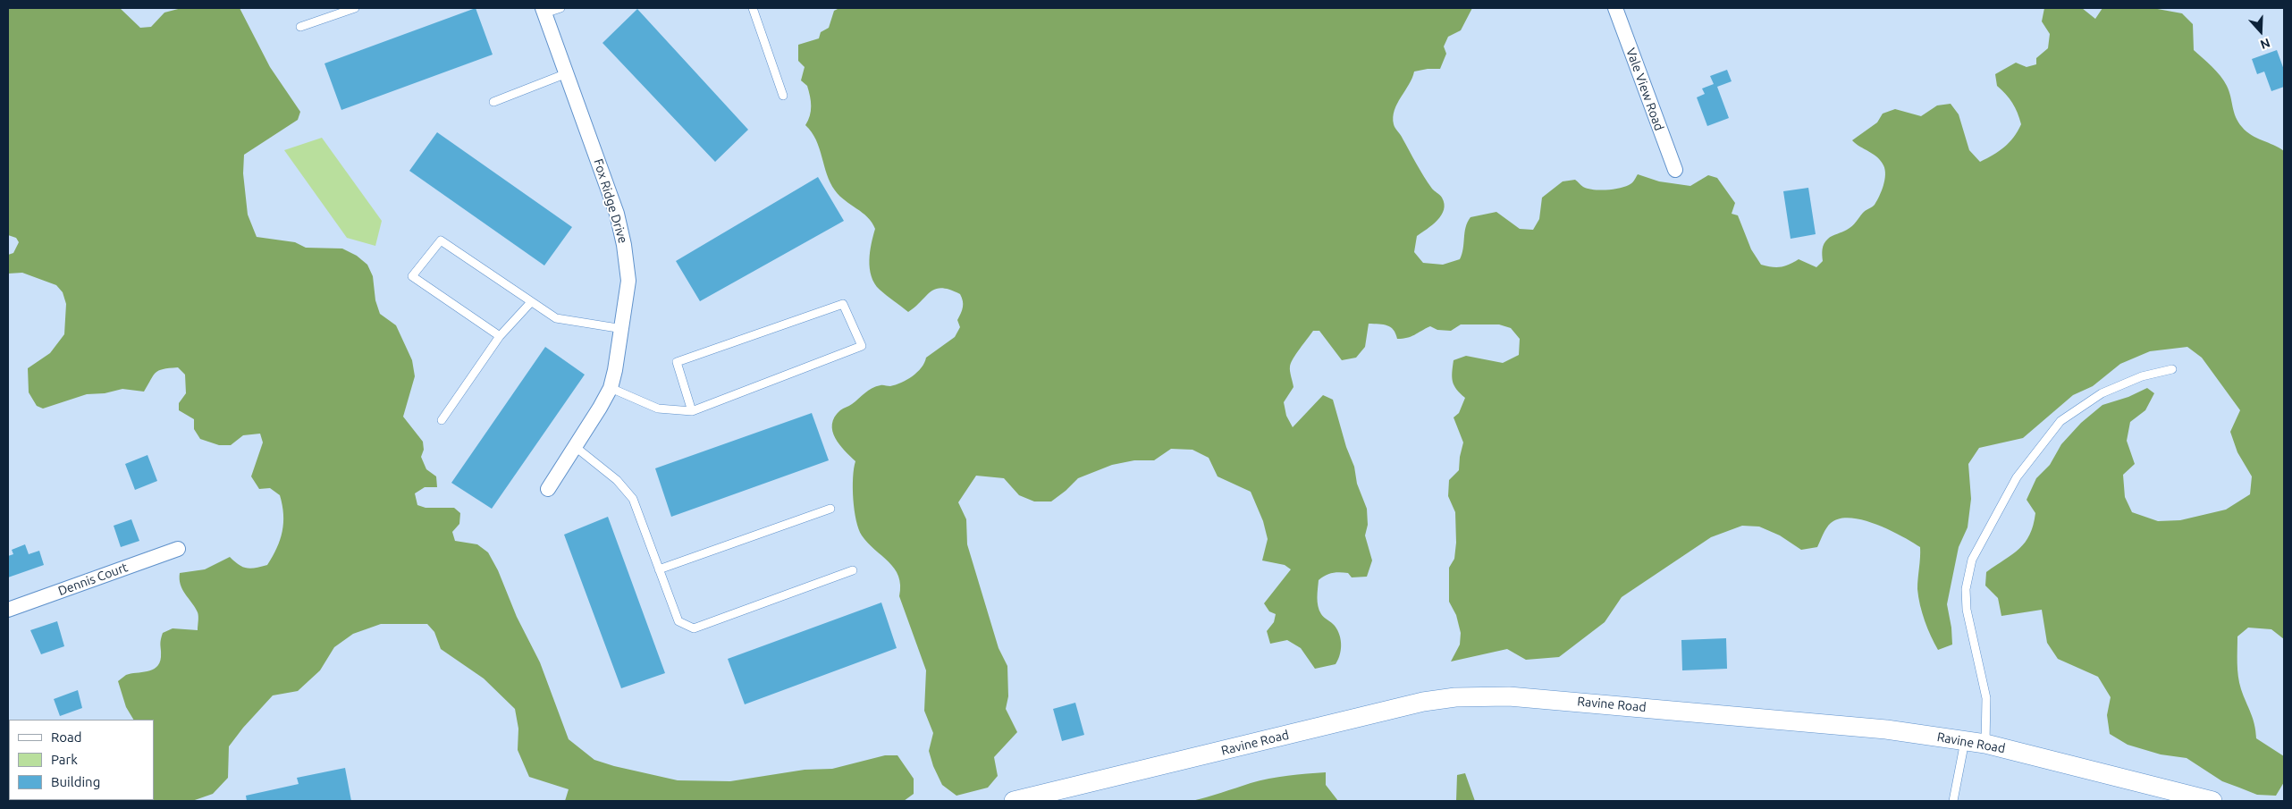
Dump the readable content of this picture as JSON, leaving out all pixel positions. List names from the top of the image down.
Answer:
{
  "streets": {
    "street": [
      "Vale View Road",
      "Fox Ridge Drive",
      "Dennis Court",
      "Ravine Road"
    ]
  },
  "legend": ["Road", "Park", "Building"],
  "north": "bottom"
}
